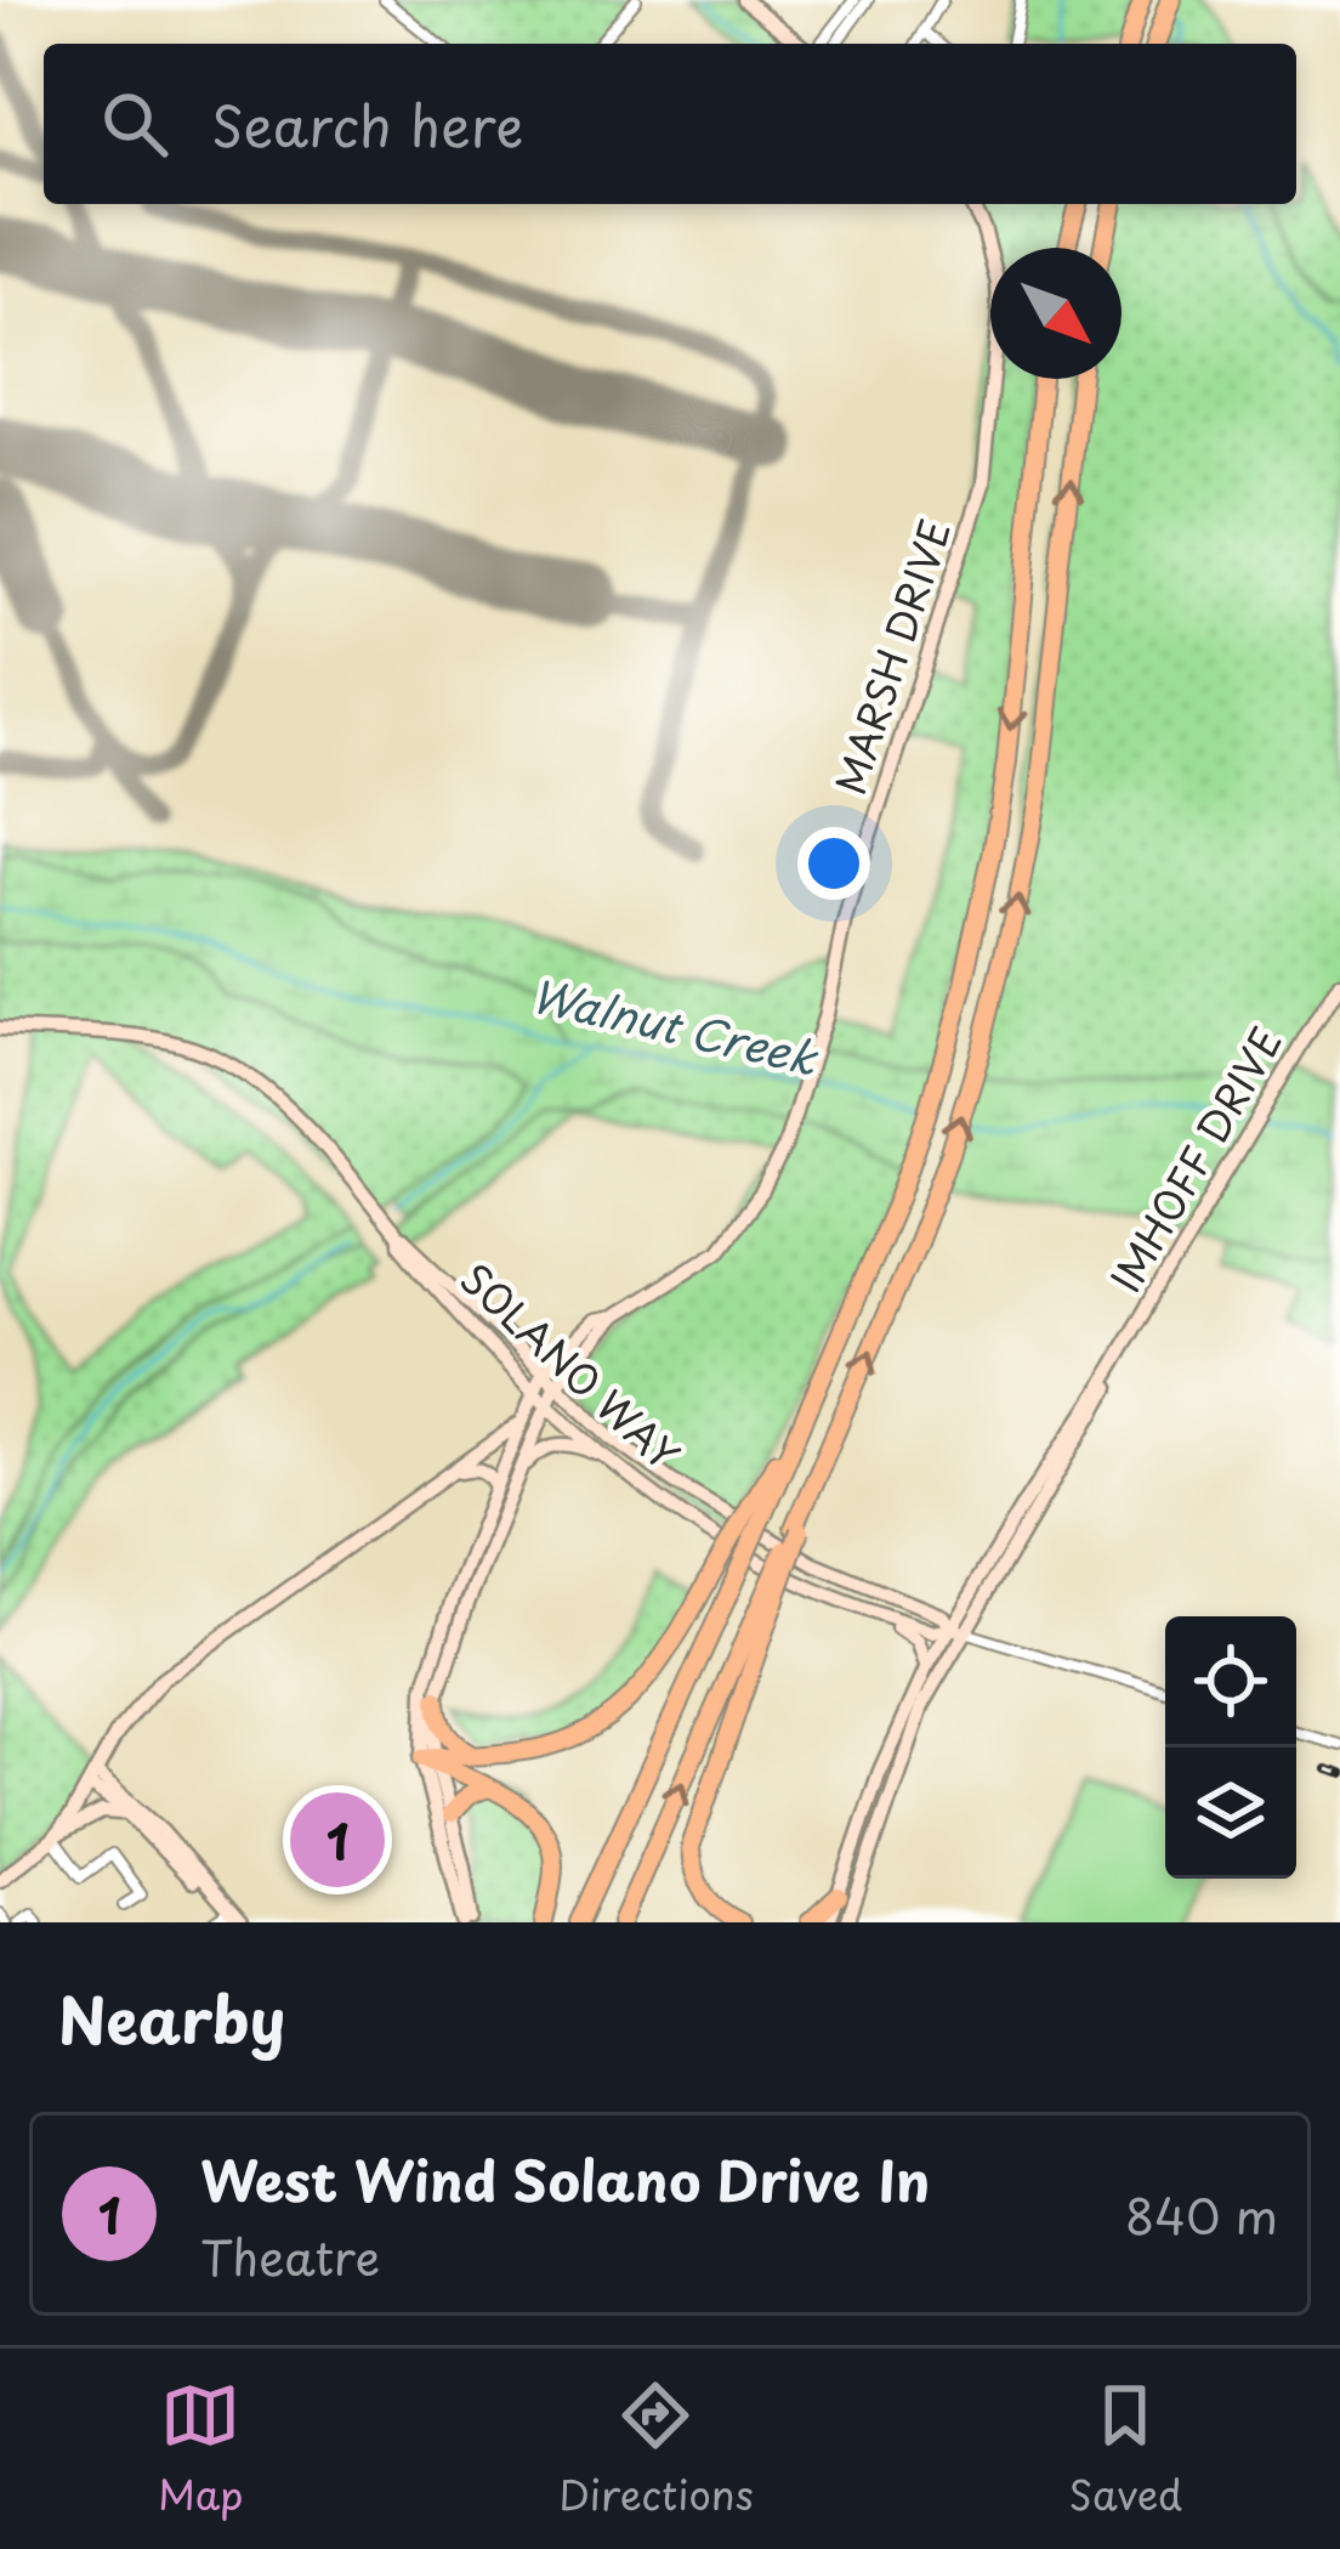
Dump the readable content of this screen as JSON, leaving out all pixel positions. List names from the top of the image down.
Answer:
{
  "streets": {
    "street": ["MARSH DRIVE", "IMHOFF DRIVE", "SOLANO WAY"]
  },
  "crossings": [
    ["MARSH DRIVE", "SOLANO WAY"],
    ["IMHOFF DRIVE", "SOLANO WAY"]
  ],
  "water": ["Walnut Creek"],
  "north": "bottom right",
  "page": {
    "search": "Search here",
    "pins": "1",
    "heading": "Nearby",
    "list": [
      {
        "mark": "1",
        "name": "West Wind Solano Drive In",
        "note": "Theatre",
        "value": "840 m"
      }
    ],
    "nav": ["Map", "Directions", "Saved"]
  }
}
